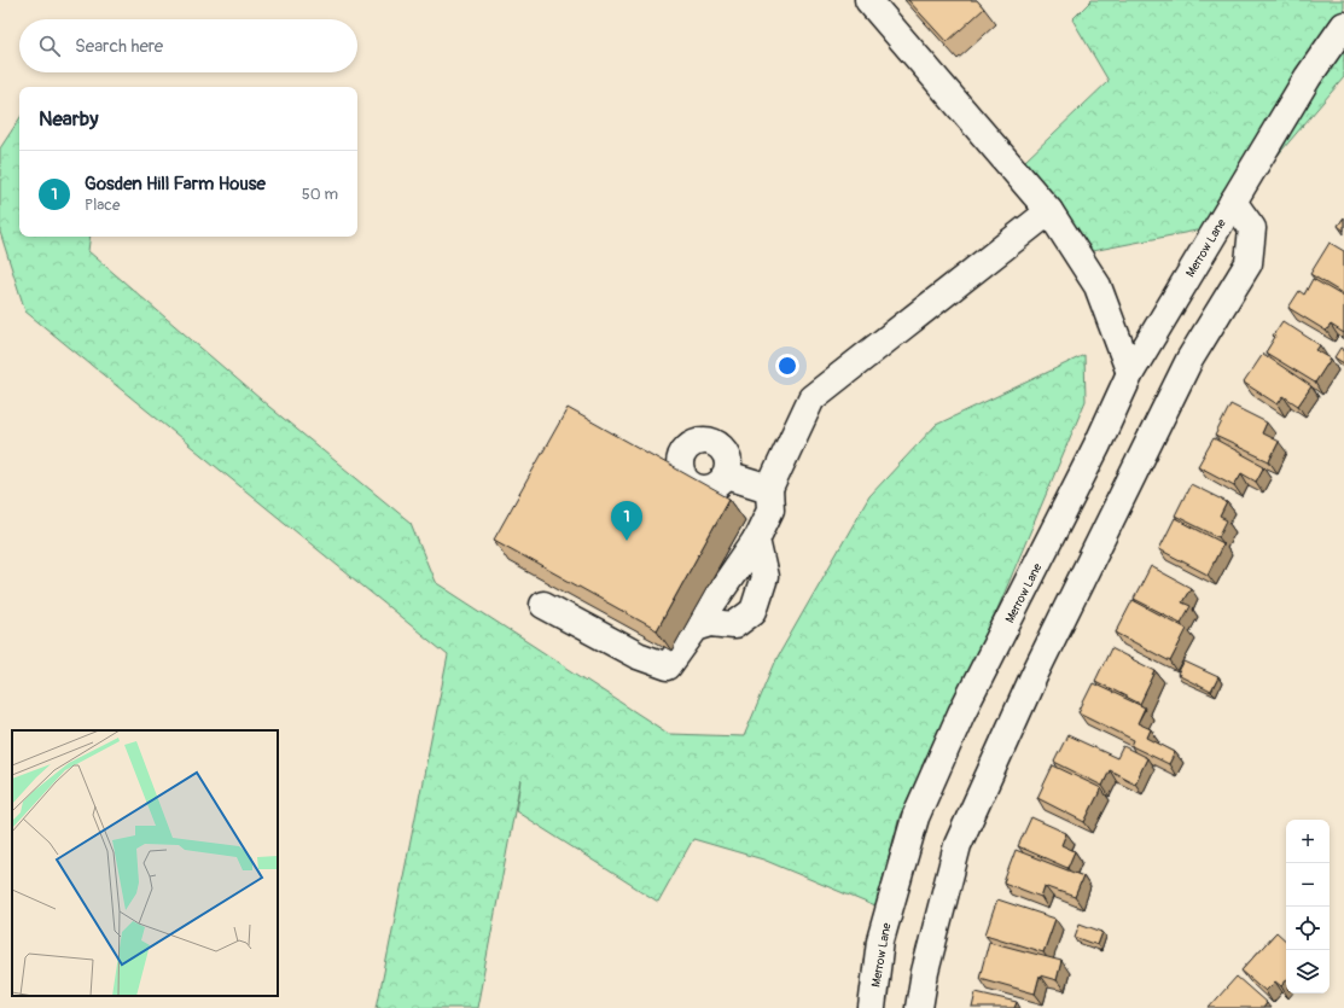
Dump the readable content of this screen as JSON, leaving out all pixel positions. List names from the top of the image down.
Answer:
{
  "streets": {
    "street": ["Merrow Lane"]
  },
  "page": {
    "search": "Search here",
    "heading": "Nearby",
    "list": [
      {
        "mark": "1",
        "name": "Gosden Hill Farm House",
        "note": "Place",
        "value": "50 m"
      }
    ],
    "pins": "1",
    "map_buttons": ["+", "−"]
  }
}
